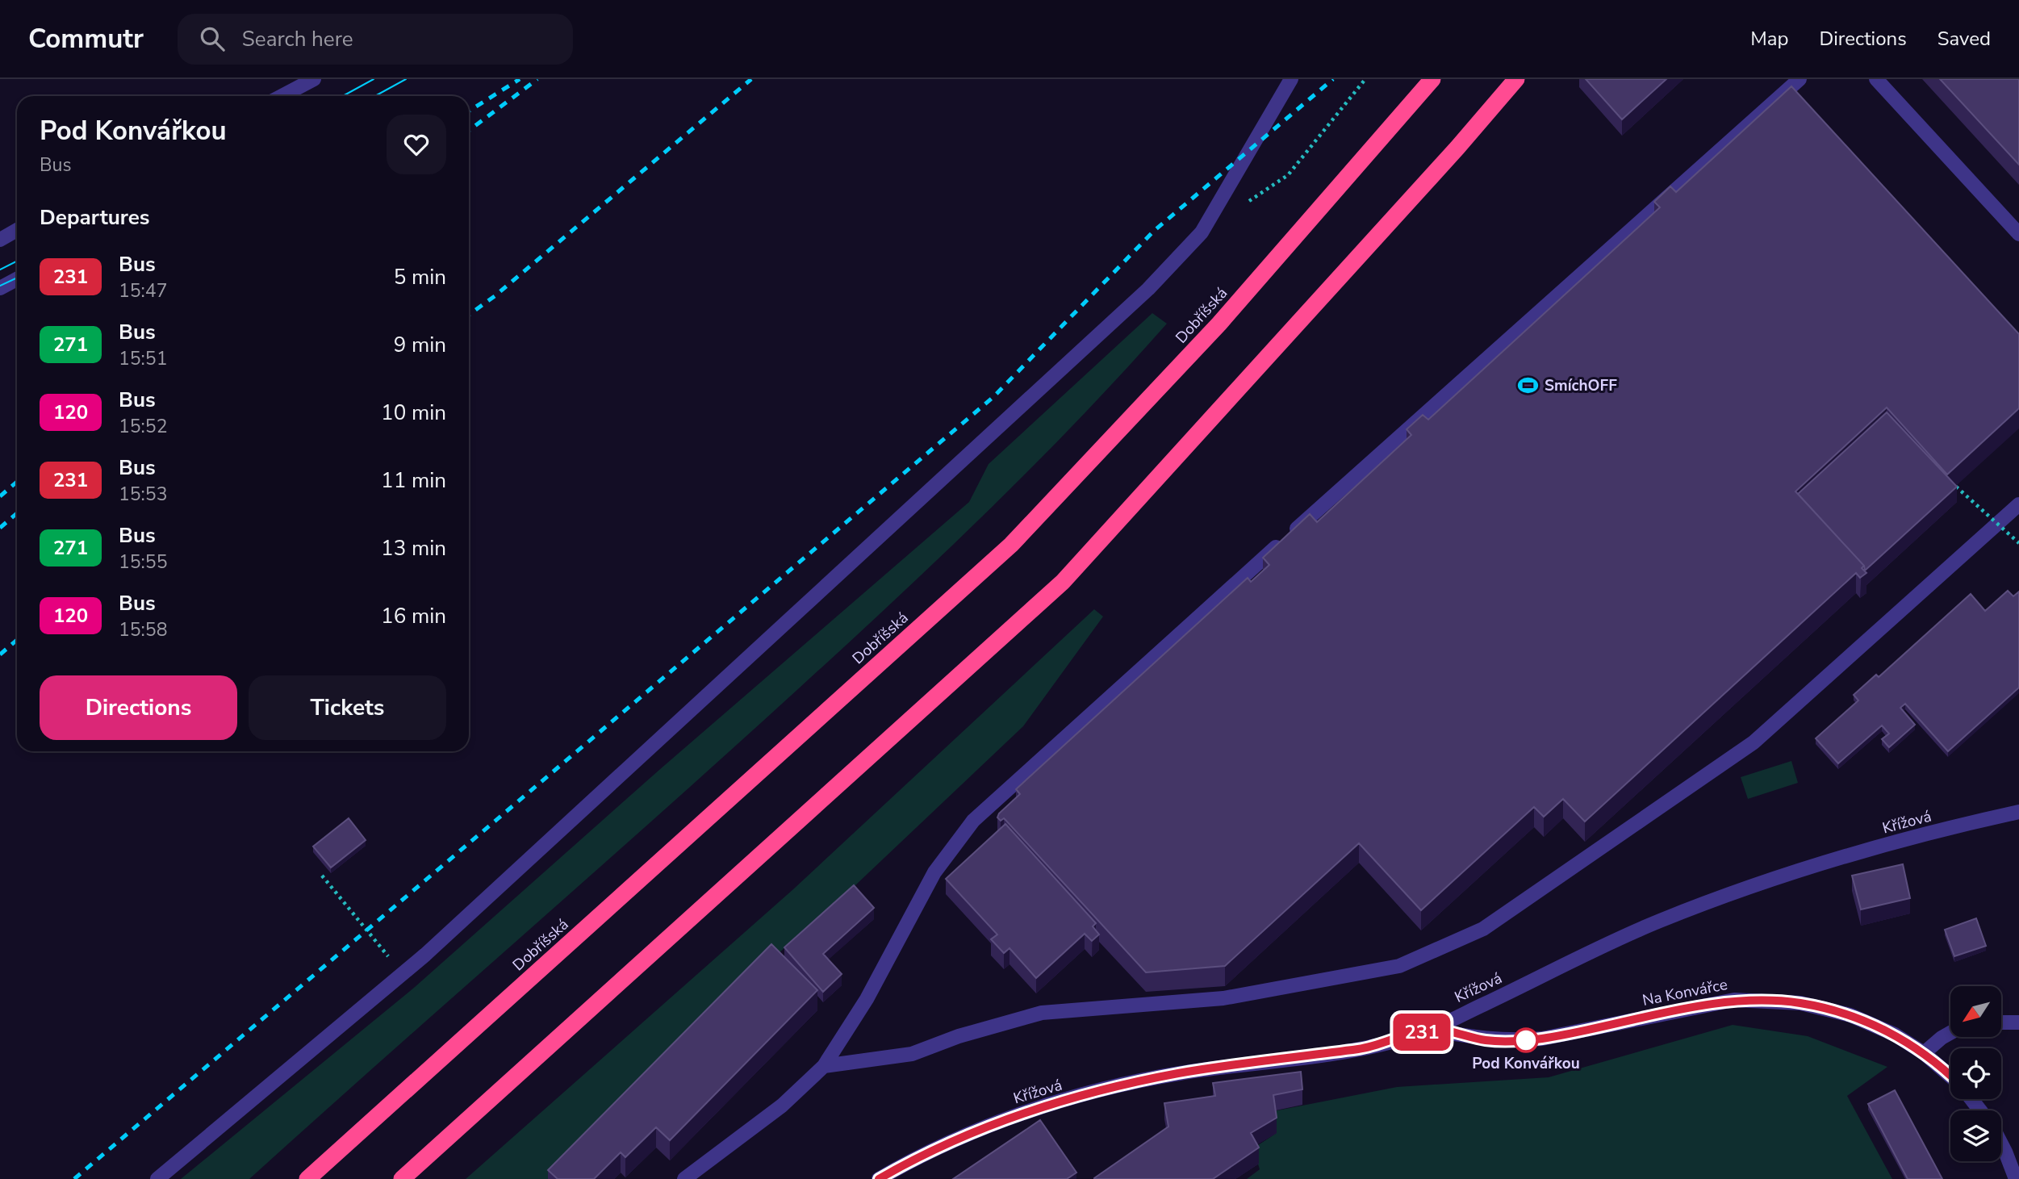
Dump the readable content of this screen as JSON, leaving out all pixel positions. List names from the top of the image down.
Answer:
{
  "streets": {
    "highway": ["Dobříšská"],
    "street": ["Křížová", "Na Konvářce"]
  },
  "crossings": [
    ["Křížová", "Na Konvářce"]
  ],
  "places": {
    "sports": ["SmíchOFF"],
    "other": ["Pod Konvářkou"]
  },
  "lines": ["bus line 231"],
  "north": "bottom left",
  "page": {
    "header": "Commutr",
    "search": "Search here",
    "nav": ["Map", "Directions", "Saved"],
    "on_map": "231",
    "heading": [
      ["Pod Konvářkou", "Bus"],
      "Departures"
    ],
    "list": [
      {
        "mark": "231",
        "name": "Bus",
        "note": "15:47",
        "value": "5 min"
      },
      {
        "mark": "271",
        "name": "Bus",
        "note": "15:51",
        "value": "9 min"
      },
      {
        "mark": "120",
        "name": "Bus",
        "note": "15:52",
        "value": "10 min"
      },
      {
        "mark": "231",
        "name": "Bus",
        "note": "15:53",
        "value": "11 min"
      },
      {
        "mark": "271",
        "name": "Bus",
        "note": "15:55",
        "value": "13 min"
      },
      {
        "mark": "120",
        "name": "Bus",
        "note": "15:58",
        "value": "16 min"
      }
    ],
    "buttons": ["Directions", "Tickets"]
  }
}
